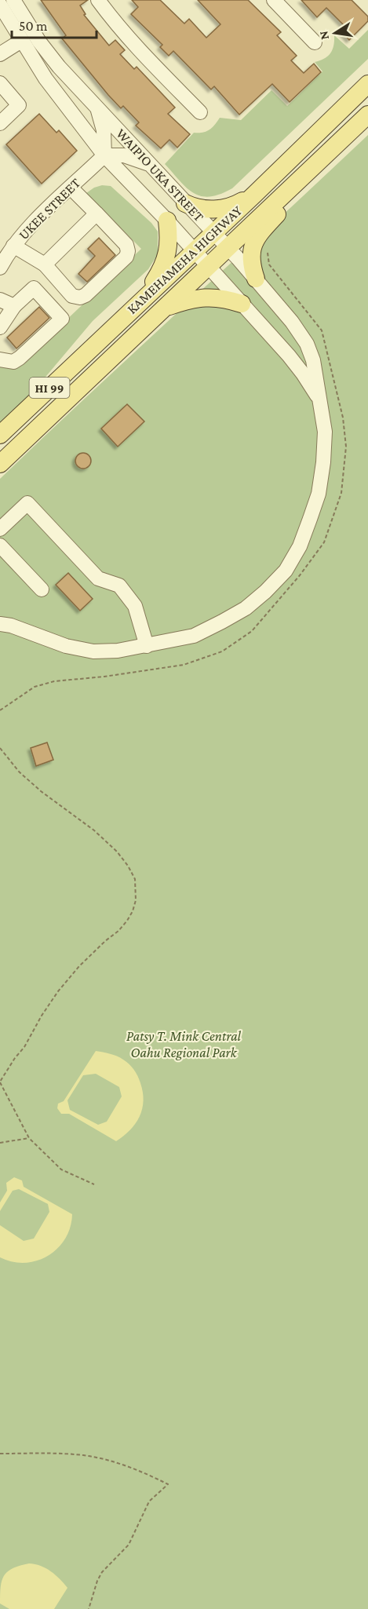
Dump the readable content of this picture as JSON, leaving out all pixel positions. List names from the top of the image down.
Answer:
{
  "streets": {
    "main road": ["KAMEHAMEHA HIGHWAY", "HI 99"],
    "street": ["WAIPIO UKA STREET", "UKEE STREET"]
  },
  "crossings": [
    ["WAIPIO UKA STREET", "UKEE STREET"],
    ["WAIPIO UKA STREET", "KAMEHAMEHA HIGHWAY"]
  ],
  "parks": ["Patsy T. Mink Central Oahu Regional Park"],
  "scale_bar": "50 m",
  "north": "left"
}
